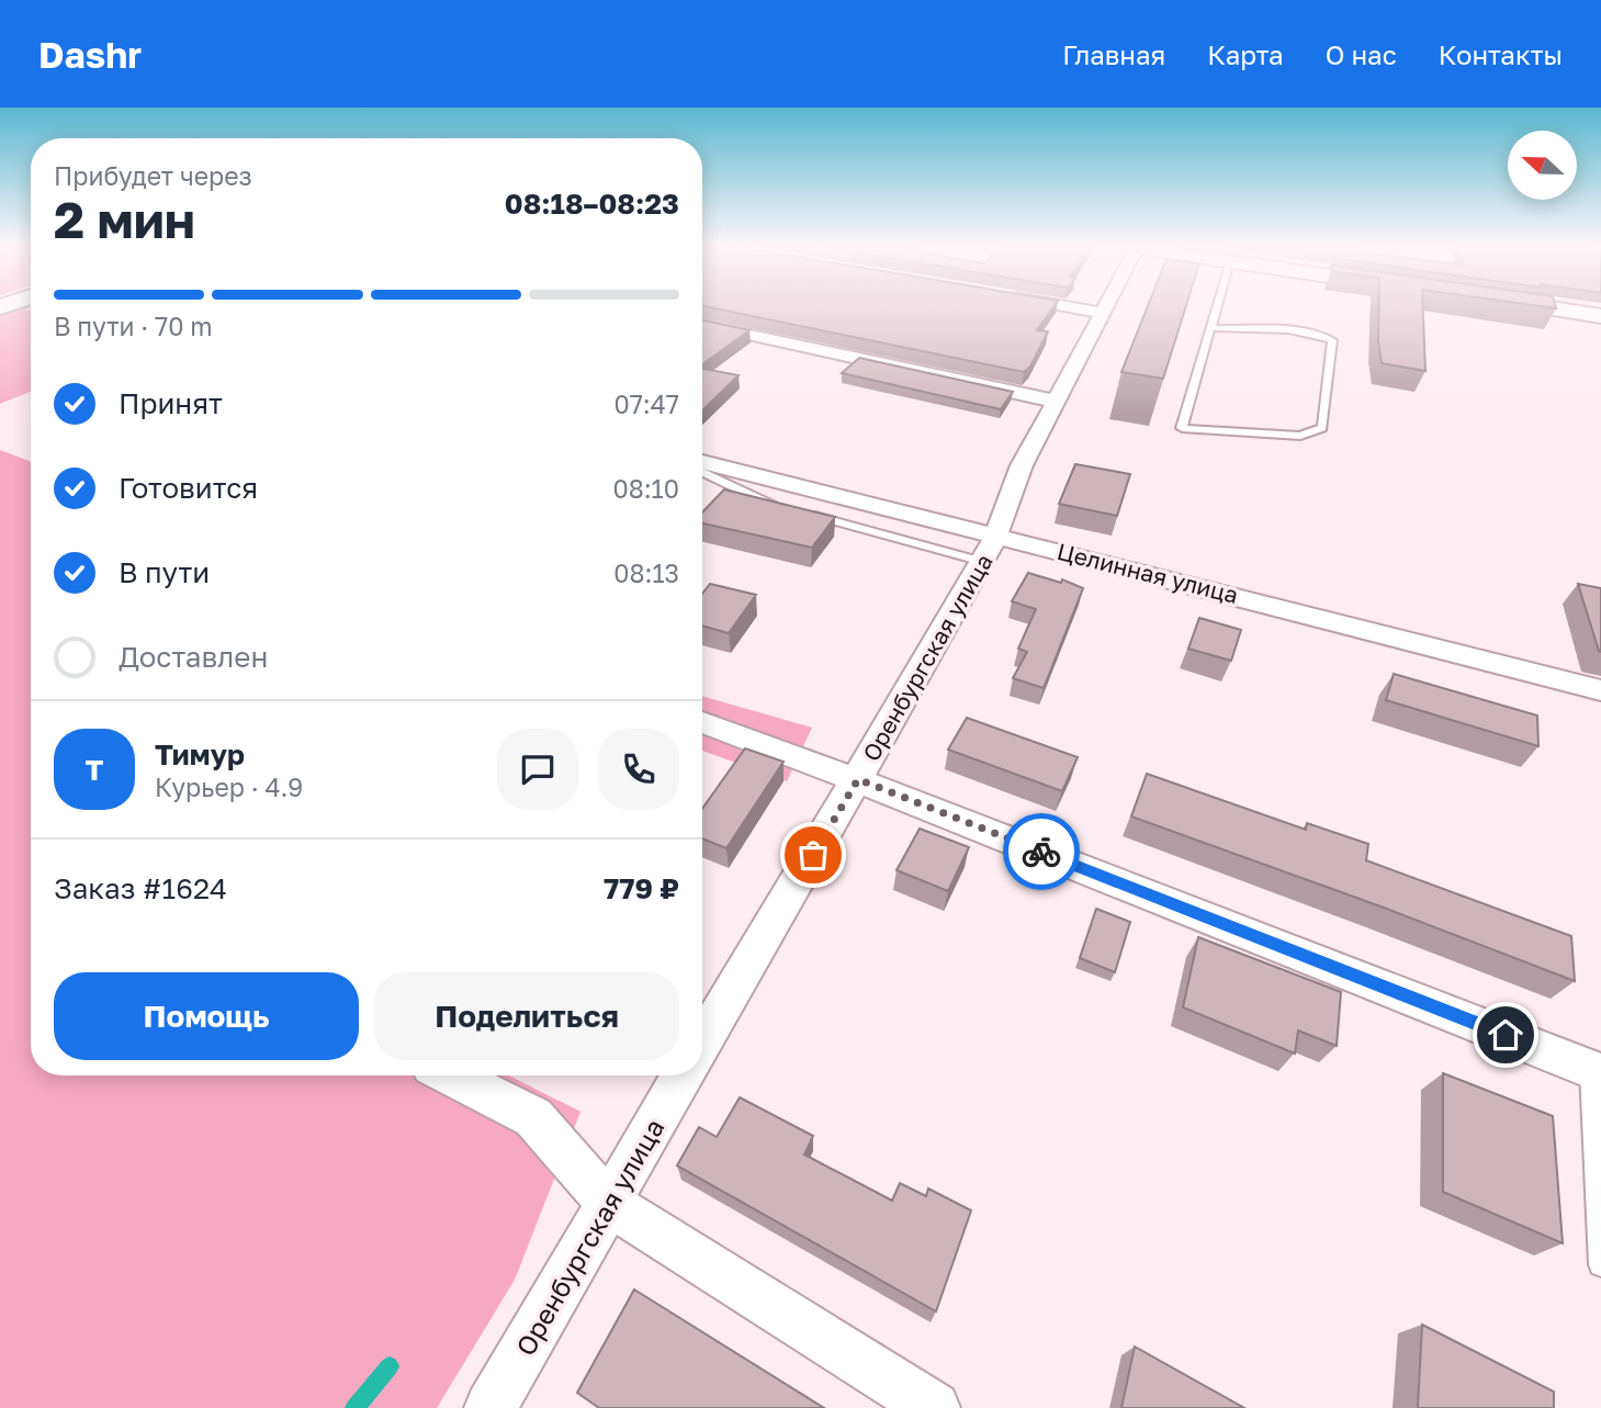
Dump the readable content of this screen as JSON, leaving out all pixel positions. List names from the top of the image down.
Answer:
{
  "streets": {
    "street": ["Целинная улица", "Оренбургская улица"]
  },
  "crossings": [
    ["Целинная улица", "Оренбургская улица"]
  ],
  "north": "left",
  "page": {
    "header": "Dashr",
    "nav": [
      "Главная",
      "Карта",
      "О нас",
      "Контакты"
    ],
    "heading": ["2 мин", "Прибудет через", "08:18–08:23"],
    "panel": [
      "Тимур",
      "Курьер · 4.9",
      "Заказ #1624",
      "779 ₽"
    ],
    "bar": "В пути · 70 m",
    "list": [
      ["Принят", "07:47"],
      ["Готовится", "08:10"],
      ["В пути", "08:13"],
      "Доставлен"
    ],
    "round": "Т",
    "buttons": ["Помощь", "Поделиться"]
  }
}
